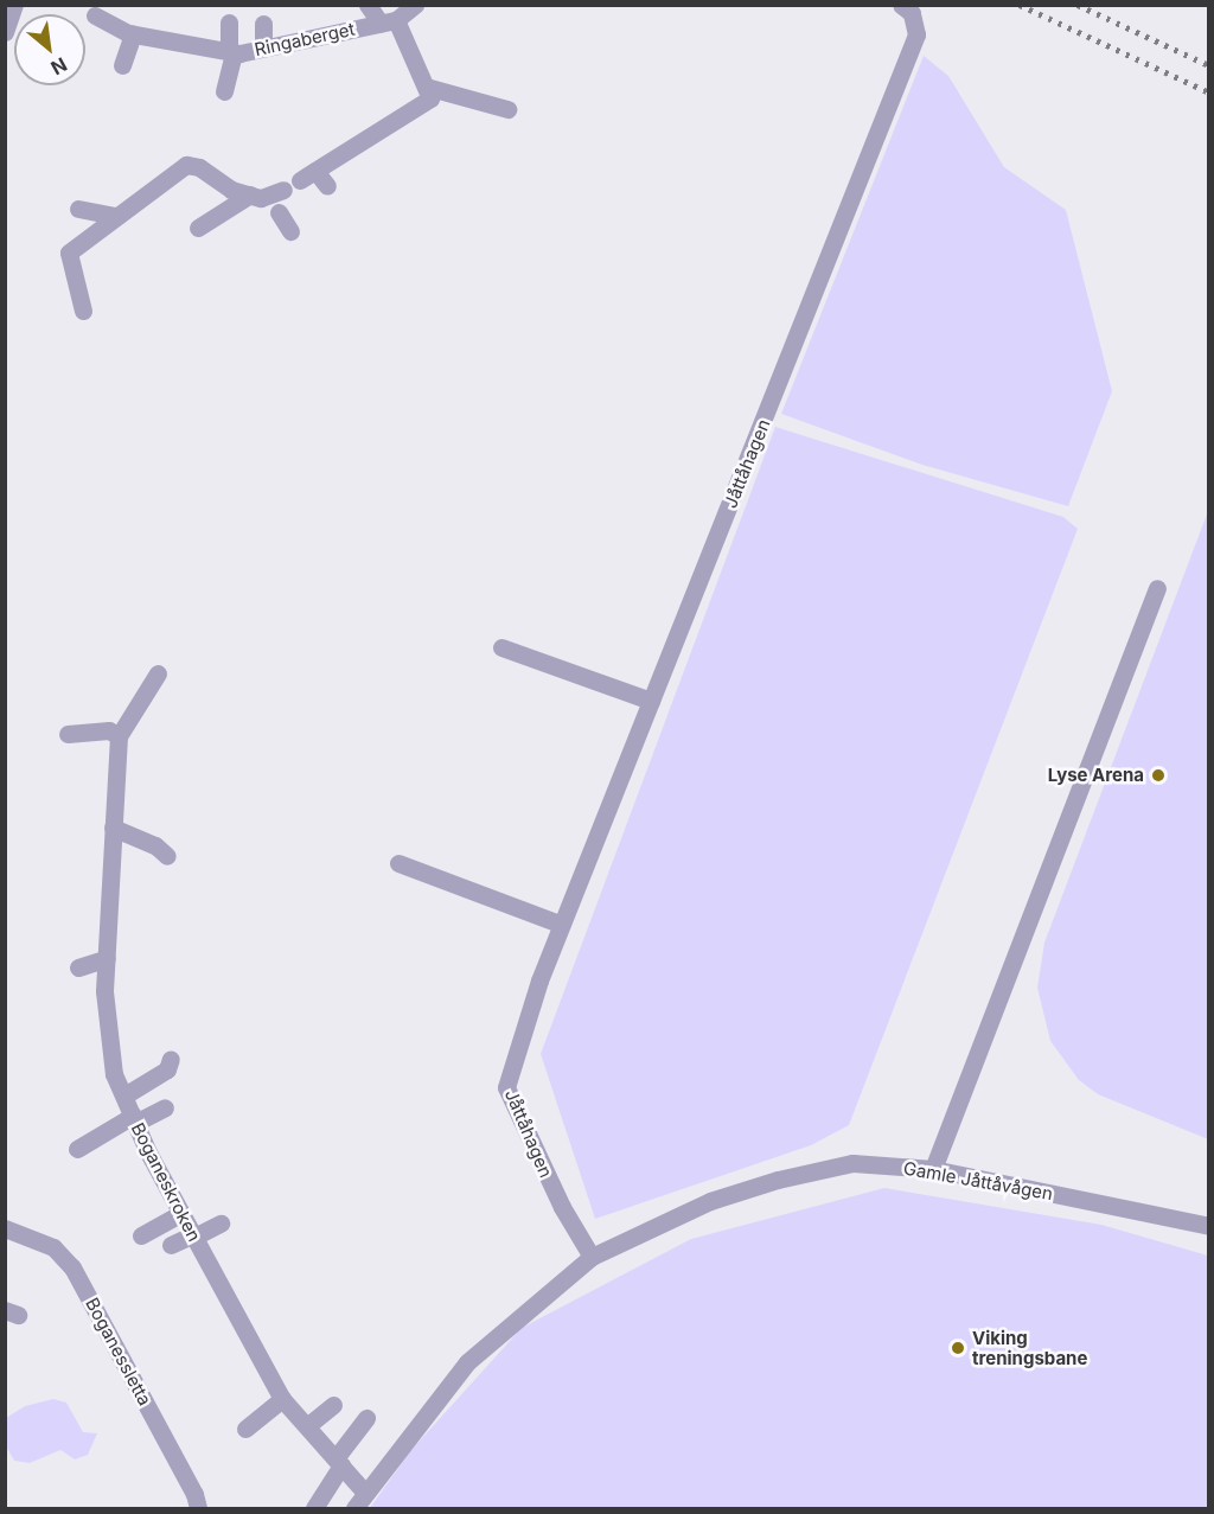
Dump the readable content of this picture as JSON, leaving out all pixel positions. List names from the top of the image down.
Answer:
{
  "streets": {
    "street": [
      "Ringaberget",
      "Jåttåhagen",
      "Gamle Jåttåvågen",
      "Boganeskroken",
      "Boganessletta"
    ]
  },
  "crossings": [
    ["Jåttåhagen", "Gamle Jåttåvågen"],
    ["Gamle Jåttåvågen", "Boganeskroken"]
  ],
  "places": ["Lyse Arena", "Viking treningsbane"],
  "north": "bottom right"
}
